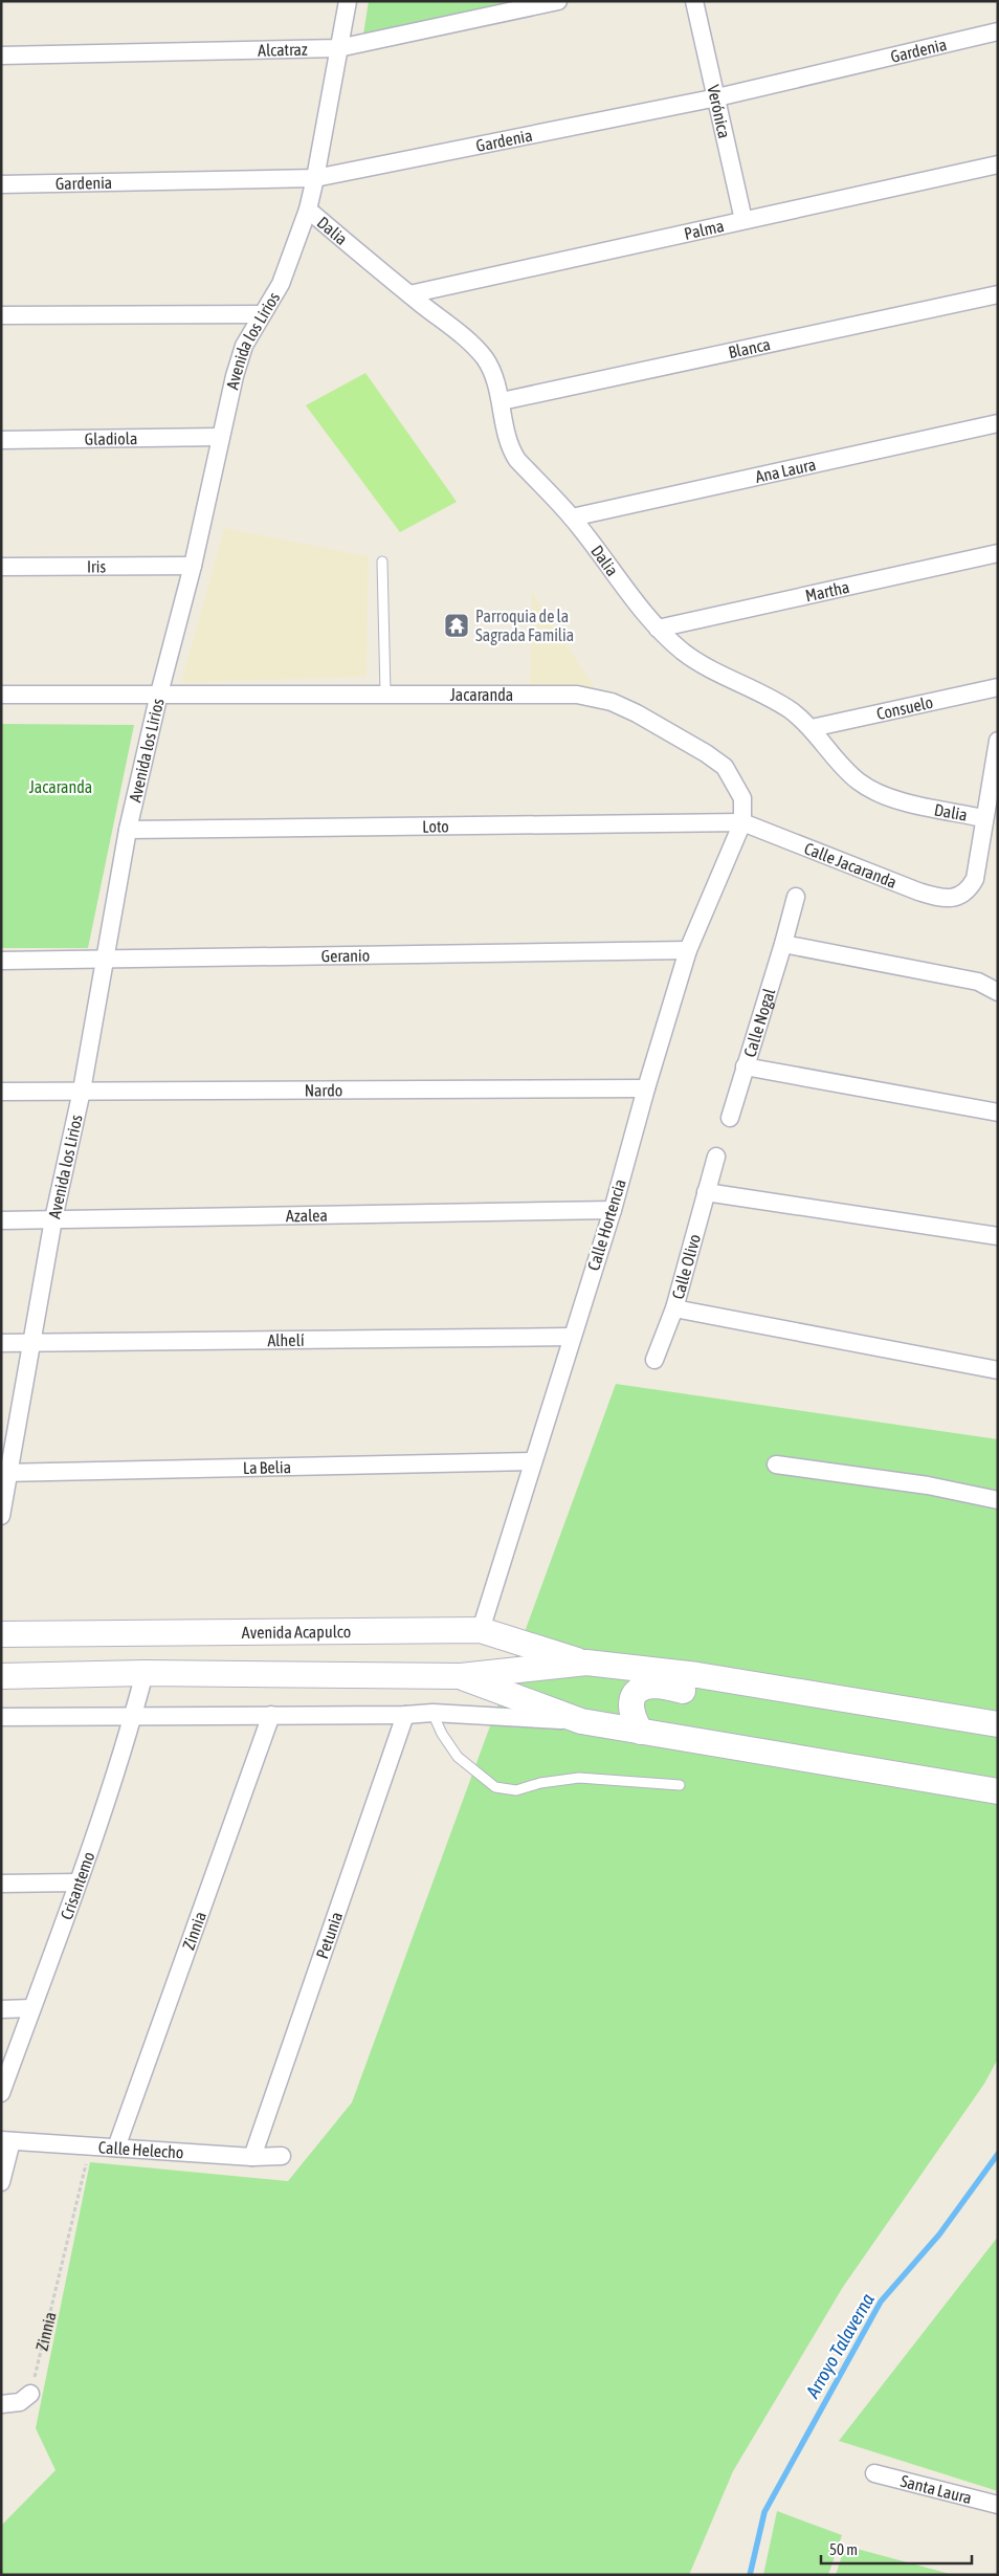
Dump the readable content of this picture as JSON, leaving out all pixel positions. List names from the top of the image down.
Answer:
{
  "streets": {
    "street": [
      "Alcatraz",
      "Gardenia",
      "Verónica",
      "Palma",
      "Dalia",
      "Avenida los Lirios",
      "Blanca",
      "Gladiola",
      "Ana Laura",
      "Iris",
      "Martha",
      "Jacaranda",
      "Consuelo",
      "Loto",
      "Calle Jacaranda",
      "Geranio",
      "Calle Nogal",
      "Nardo",
      "Azalea",
      "Calle Hortencia",
      "Calle Olivo",
      "Alhelí",
      "La Belia",
      "Avenida Acapulco",
      "Crisantemo",
      "Zinnia",
      "Petunia",
      "Calle Helecho",
      "Santa Laura"
    ]
  },
  "crossings": [
    ["Alcatraz", "Avenida los Lirios"],
    ["Gardenia", "Verónica"],
    ["Gardenia", "Avenida los Lirios"],
    ["Verónica", "Palma"],
    ["Palma", "Dalia"],
    ["Dalia", "Avenida los Lirios"],
    ["Dalia", "Blanca"],
    ["Dalia", "Ana Laura"],
    ["Dalia", "Martha"],
    ["Dalia", "Consuelo"],
    ["Dalia", "Calle Jacaranda"],
    ["Avenida los Lirios", "Gladiola"],
    ["Avenida los Lirios", "Iris"],
    ["Avenida los Lirios", "Jacaranda"],
    ["Avenida los Lirios", "Loto"],
    ["Avenida los Lirios", "Geranio"],
    ["Avenida los Lirios", "Nardo"],
    ["Avenida los Lirios", "Azalea"],
    ["Avenida los Lirios", "Alhelí"],
    ["Avenida los Lirios", "La Belia"],
    ["Jacaranda", "Loto"],
    ["Jacaranda", "Calle Jacaranda"],
    ["Jacaranda", "Calle Hortencia"],
    ["Loto", "Calle Jacaranda"],
    ["Loto", "Calle Hortencia"],
    ["Calle Jacaranda", "Calle Hortencia"],
    ["Geranio", "Calle Hortencia"],
    ["Nardo", "Calle Hortencia"],
    ["Azalea", "Calle Hortencia"],
    ["Calle Hortencia", "Alhelí"],
    ["Calle Hortencia", "La Belia"],
    ["Calle Hortencia", "Avenida Acapulco"],
    ["Zinnia", "Calle Helecho"],
    ["Petunia", "Calle Helecho"]
  ],
  "water": ["Arroyo Talaverna"],
  "parks": ["Jacaranda"],
  "places": {
    "temple": ["Parroquia de la Sagrada Familia"]
  },
  "scale_bar": "50 m"
}
